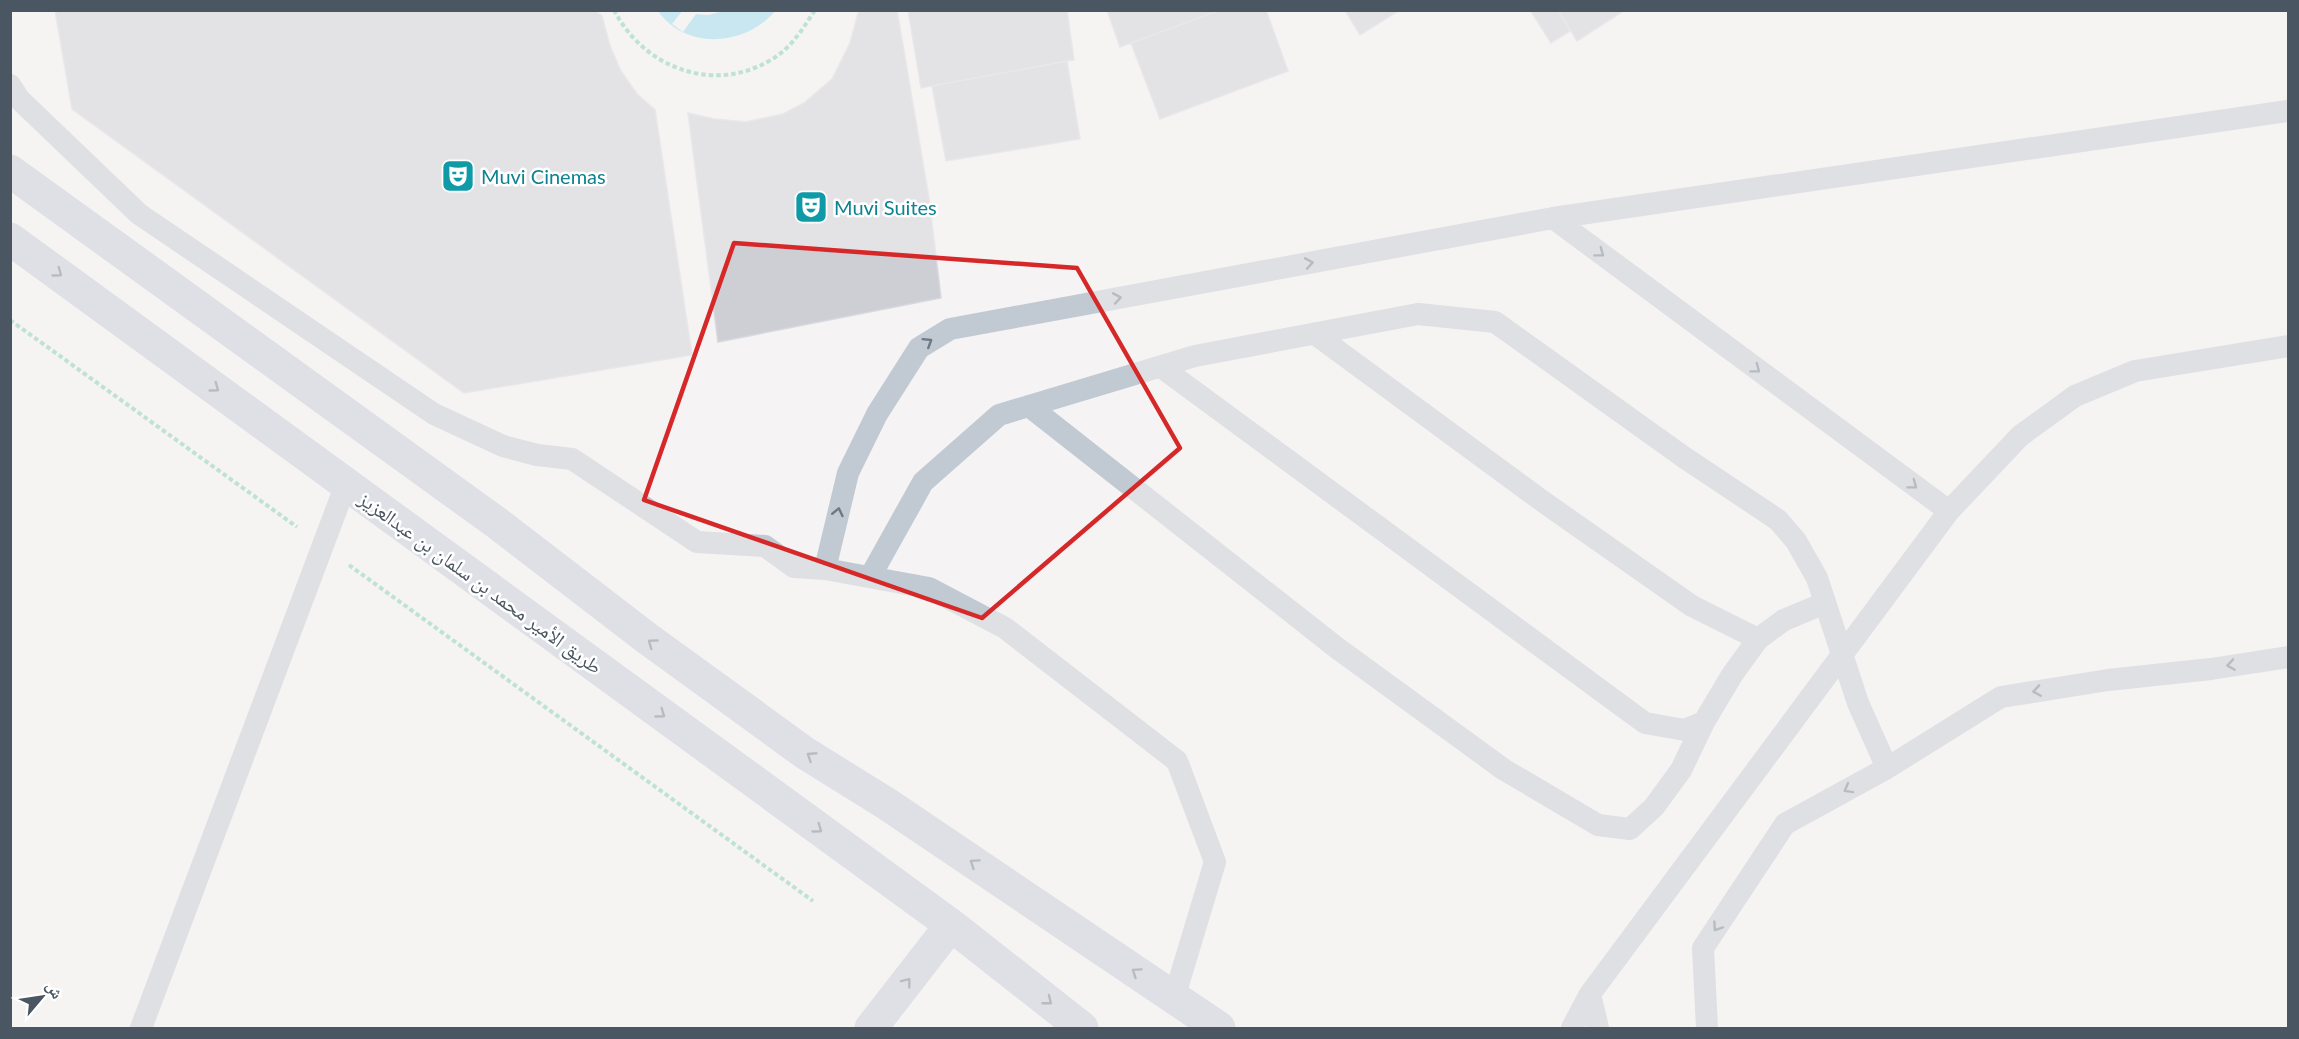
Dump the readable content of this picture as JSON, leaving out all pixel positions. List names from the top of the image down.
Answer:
{
  "streets": {
    "street": ["طريق الأمير محمد بن سلمان بن عبدالعزيز"]
  },
  "places": {
    "theatre": ["Muvi Cinemas", "Muvi Suites"]
  },
  "north": "top right"
}
